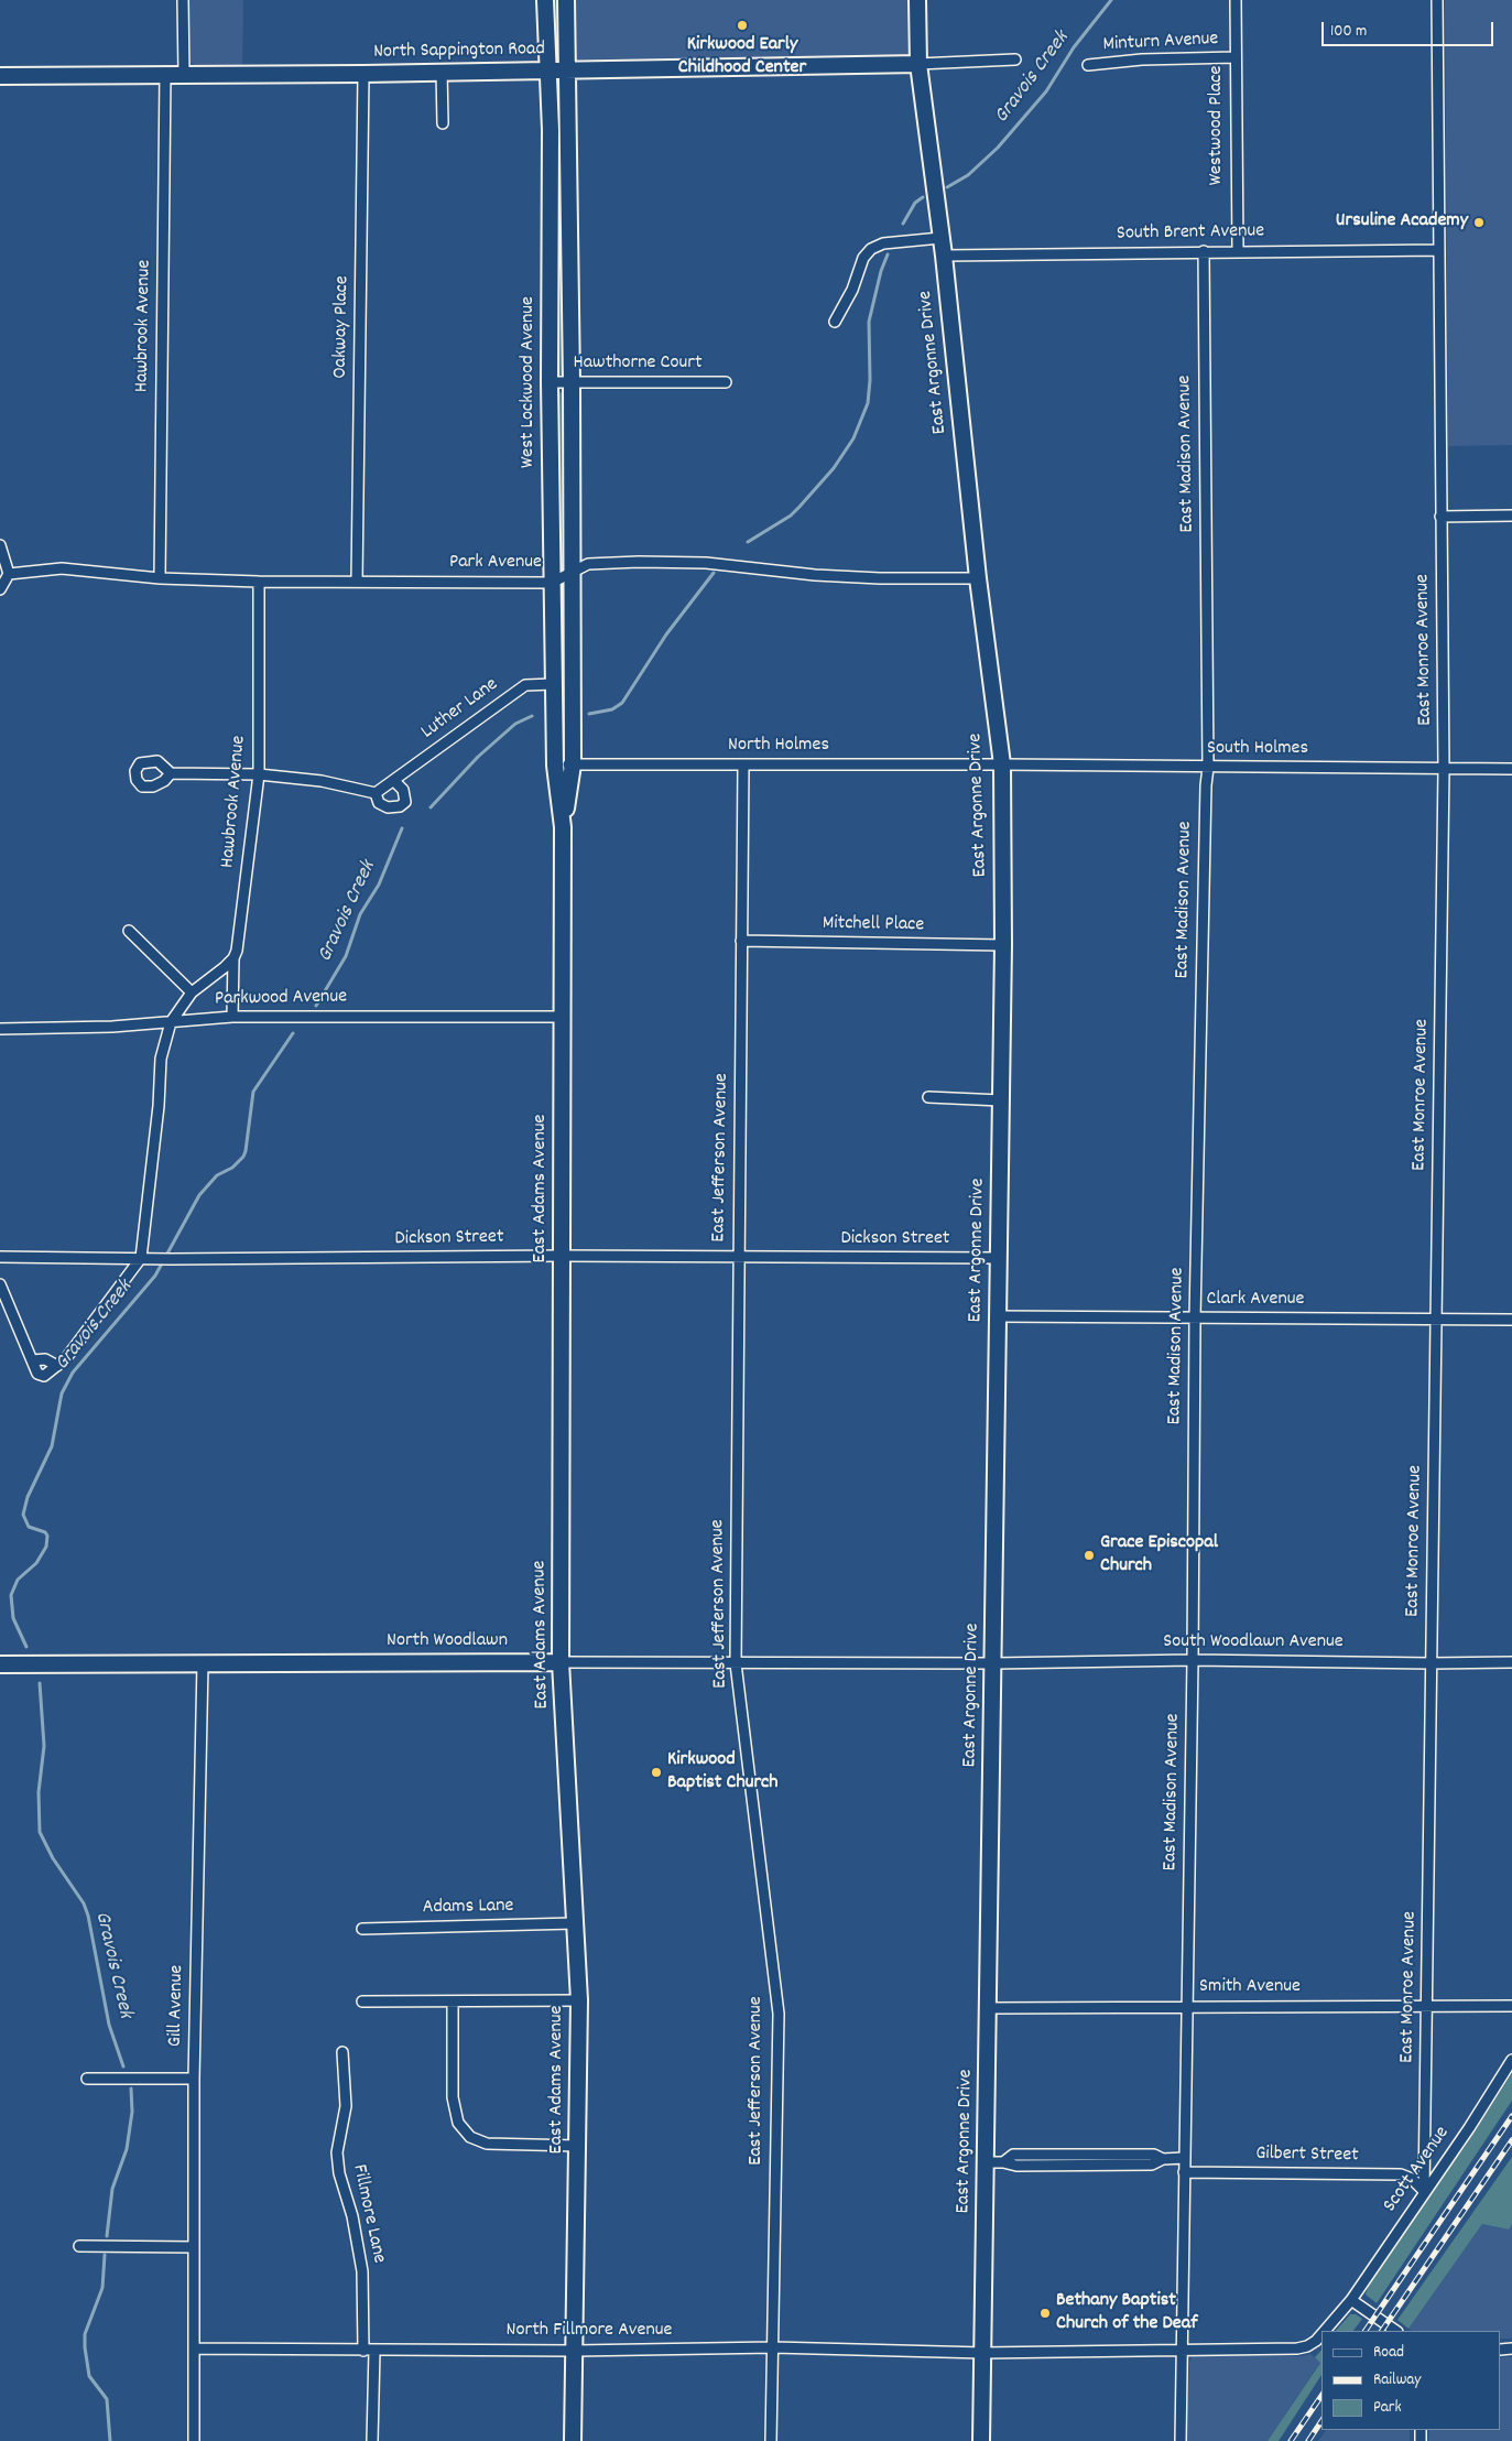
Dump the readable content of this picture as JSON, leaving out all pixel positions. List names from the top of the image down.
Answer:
{
  "streets": {
    "street": [
      "Minturn Avenue",
      "North Sappington Road",
      "Westwood Place",
      "South Brent Avenue",
      "Hawbrook Avenue",
      "Oakway Place",
      "East Argonne Drive",
      "Hawthorne Court",
      "West Lockwood Avenue",
      "East Madison Avenue",
      "Park Avenue",
      "East Monroe Avenue",
      "Luther Lane",
      "North Holmes",
      "South Holmes",
      "Mitchell Place",
      "Parkwood Avenue",
      "East Jefferson Avenue",
      "East Adams Avenue",
      "Dickson Street",
      "Clark Avenue",
      "North Woodlawn",
      "South Woodlawn Avenue",
      "Adams Lane",
      "Smith Avenue",
      "Gill Avenue",
      "Gilbert Street",
      "Scott Avenue",
      "Fillmore Lane",
      "North Fillmore Avenue"
    ]
  },
  "crossings": [
    ["Minturn Avenue", "Westwood Place"],
    ["North Sappington Road", "Hawbrook Avenue"],
    ["North Sappington Road", "Oakway Place"],
    ["North Sappington Road", "East Argonne Drive"],
    ["North Sappington Road", "West Lockwood Avenue"],
    ["Westwood Place", "South Brent Avenue"],
    ["South Brent Avenue", "East Argonne Drive"],
    ["South Brent Avenue", "East Madison Avenue"],
    ["South Brent Avenue", "East Monroe Avenue"],
    ["Hawbrook Avenue", "Park Avenue"],
    ["Hawbrook Avenue", "Parkwood Avenue"],
    ["Oakway Place", "Park Avenue"],
    ["East Argonne Drive", "Park Avenue"],
    ["East Argonne Drive", "North Holmes"],
    ["East Argonne Drive", "South Holmes"],
    ["East Argonne Drive", "Mitchell Place"],
    ["East Argonne Drive", "Dickson Street"],
    ["East Argonne Drive", "Clark Avenue"],
    ["East Argonne Drive", "North Woodlawn"],
    ["East Argonne Drive", "South Woodlawn Avenue"],
    ["East Argonne Drive", "Smith Avenue"],
    ["East Argonne Drive", "North Fillmore Avenue"],
    ["Hawthorne Court", "West Lockwood Avenue"],
    ["West Lockwood Avenue", "Park Avenue"],
    ["West Lockwood Avenue", "Luther Lane"],
    ["West Lockwood Avenue", "North Holmes"],
    ["West Lockwood Avenue", "East Adams Avenue"],
    ["East Madison Avenue", "South Holmes"],
    ["East Madison Avenue", "Clark Avenue"],
    ["East Madison Avenue", "South Woodlawn Avenue"],
    ["East Madison Avenue", "Smith Avenue"],
    ["East Madison Avenue", "Gilbert Street"],
    ["East Madison Avenue", "Scott Avenue"],
    ["East Madison Avenue", "North Fillmore Avenue"],
    ["East Monroe Avenue", "South Holmes"],
    ["East Monroe Avenue", "Clark Avenue"],
    ["East Monroe Avenue", "South Woodlawn Avenue"],
    ["East Monroe Avenue", "Smith Avenue"],
    ["East Monroe Avenue", "Gilbert Street"],
    ["East Monroe Avenue", "Scott Avenue"],
    ["North Holmes", "South Holmes"],
    ["North Holmes", "East Jefferson Avenue"],
    ["North Holmes", "East Adams Avenue"],
    ["Mitchell Place", "East Jefferson Avenue"],
    ["Parkwood Avenue", "East Adams Avenue"],
    ["East Jefferson Avenue", "Dickson Street"],
    ["East Jefferson Avenue", "North Woodlawn"],
    ["East Jefferson Avenue", "North Fillmore Avenue"],
    ["East Adams Avenue", "Dickson Street"],
    ["East Adams Avenue", "North Woodlawn"],
    ["East Adams Avenue", "Adams Lane"],
    ["East Adams Avenue", "North Fillmore Avenue"],
    ["North Woodlawn", "South Woodlawn Avenue"],
    ["North Woodlawn", "Gill Avenue"],
    ["Gill Avenue", "North Fillmore Avenue"],
    ["Gilbert Street", "Scott Avenue"],
    ["Scott Avenue", "North Fillmore Avenue"],
    ["Fillmore Lane", "North Fillmore Avenue"]
  ],
  "water": ["Gravois Creek"],
  "places": [
    "Kirkwood Early Childhood Center",
    "Ursuline Academy",
    "Grace Episcopal Church",
    "Kirkwood Baptist Church",
    "Bethany Baptist Church of the Deaf"
  ],
  "legend": ["Road", "Railway", "Park"],
  "scale_bar": "100 m"
}
